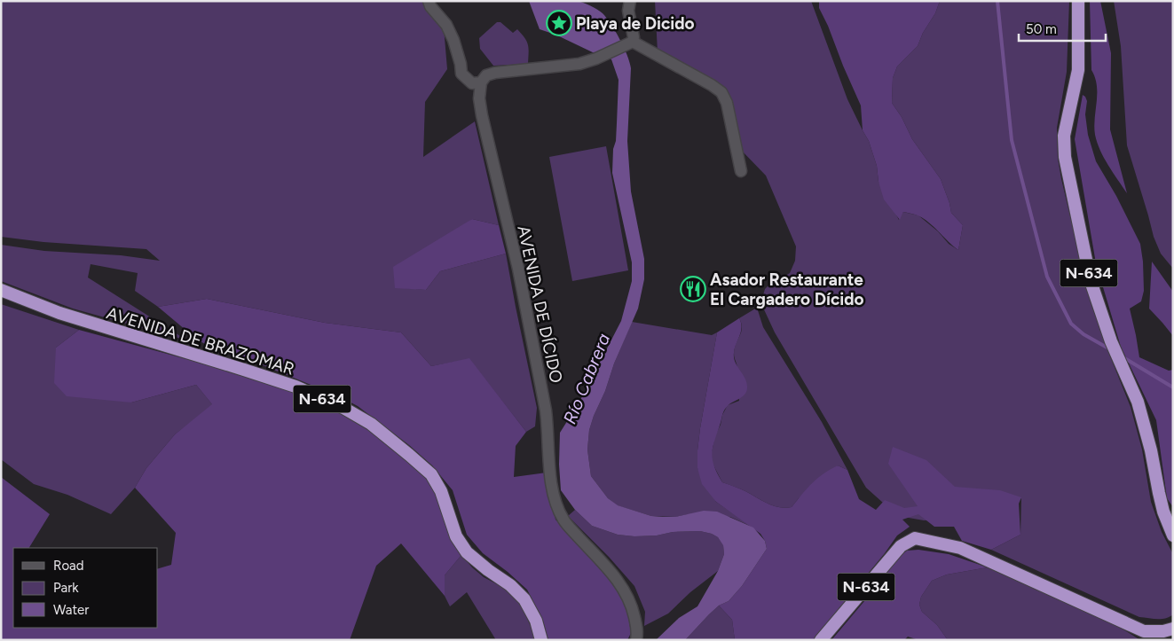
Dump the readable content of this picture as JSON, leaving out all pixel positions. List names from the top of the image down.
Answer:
{
  "streets": {
    "highway": ["N-634", "AVENIDA DE BRAZOMAR"],
    "street": ["AVENIDA DE DÍCIDO"]
  },
  "water": ["Río Cabrera"],
  "places": {
    "place": ["Playa de Dicido"],
    "restaurant": ["Asador Restaurante El Cargadero Dícido"]
  },
  "legend": ["Road", "Park", "Water"],
  "scale_bar": "50 m"
}
